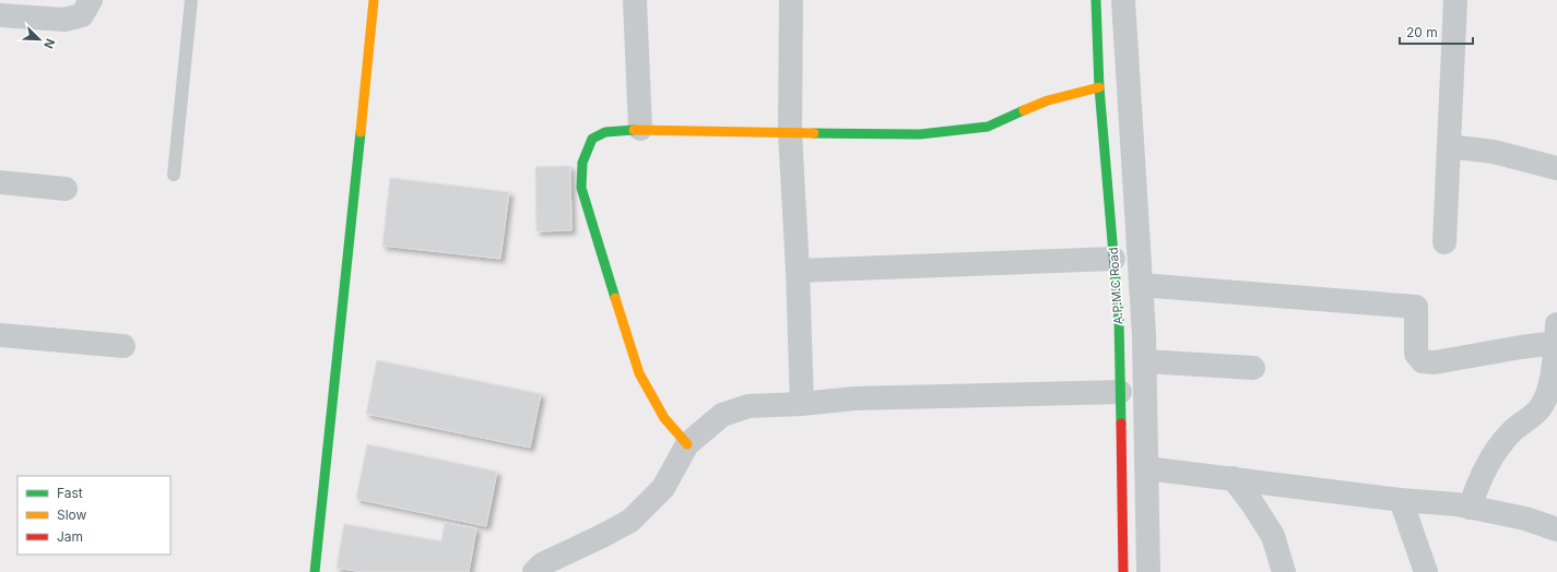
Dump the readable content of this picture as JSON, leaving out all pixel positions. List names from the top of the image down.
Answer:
{
  "streets": {
    "street": ["A.P.M.C Road"]
  },
  "legend": ["Fast", "Slow", "Jam"],
  "scale_bar": "20 m",
  "north": "bottom right"
}
